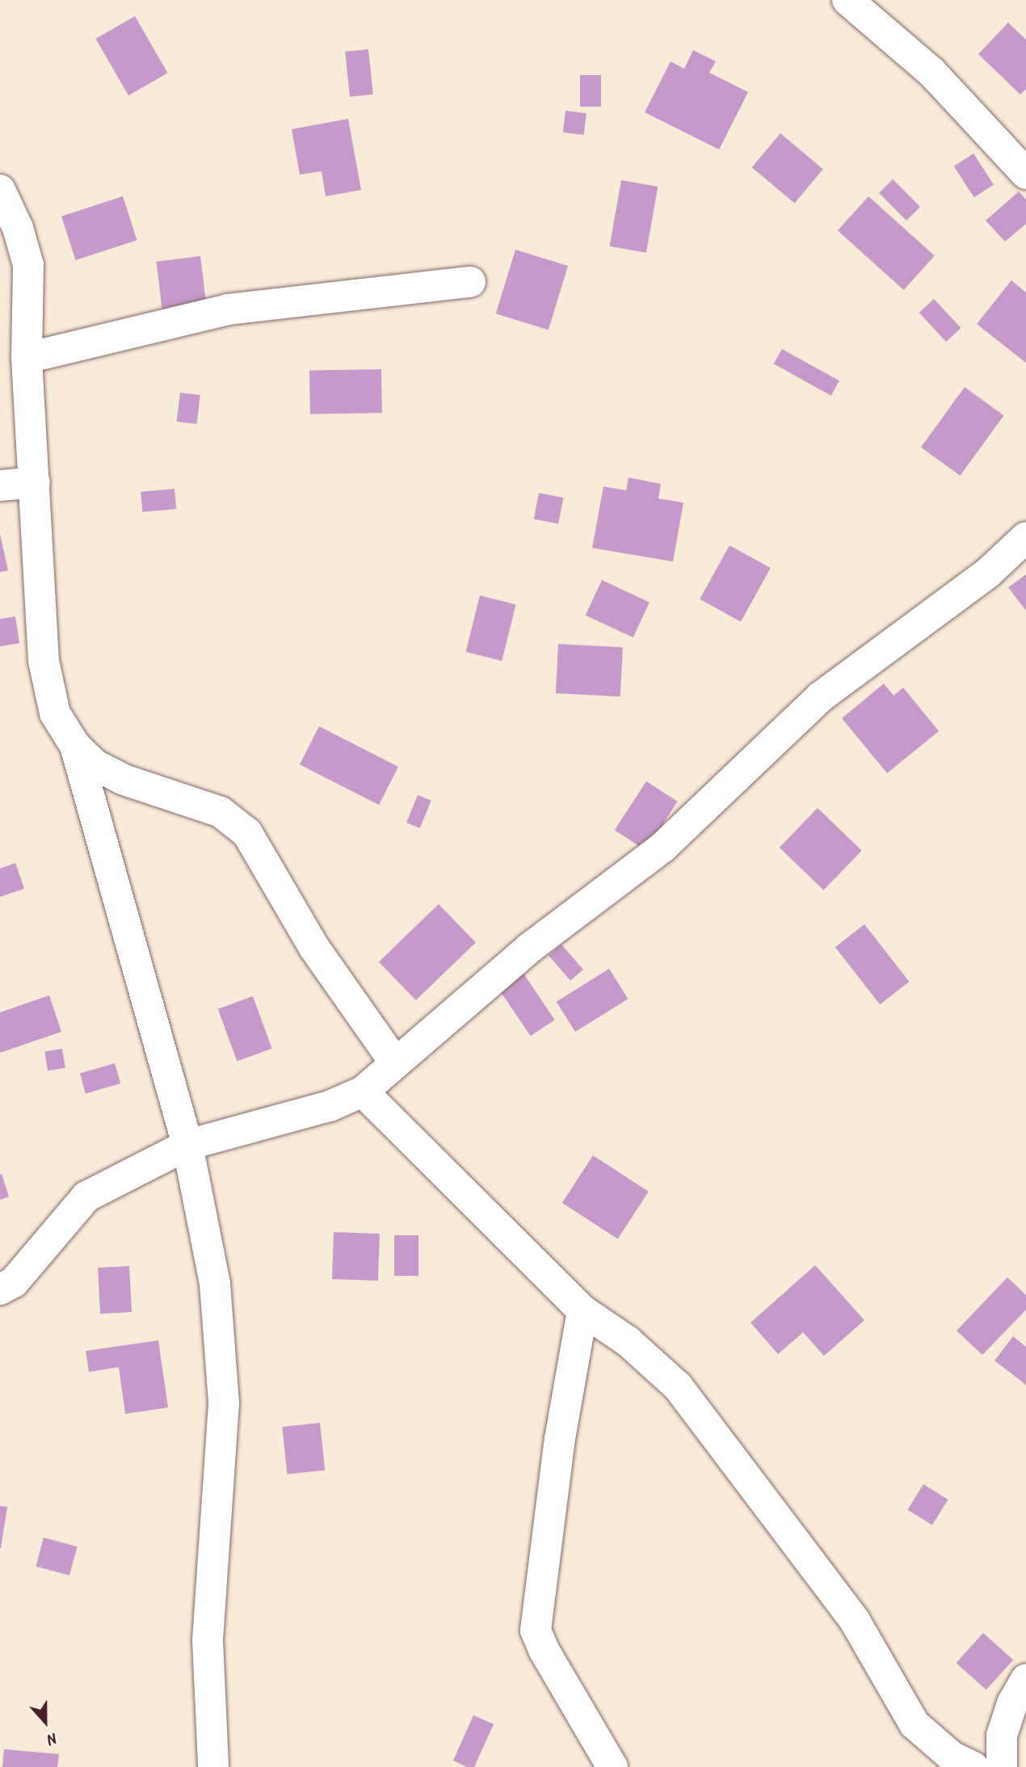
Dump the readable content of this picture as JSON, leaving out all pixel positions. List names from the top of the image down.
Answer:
{
  "north": "bottom"
}
